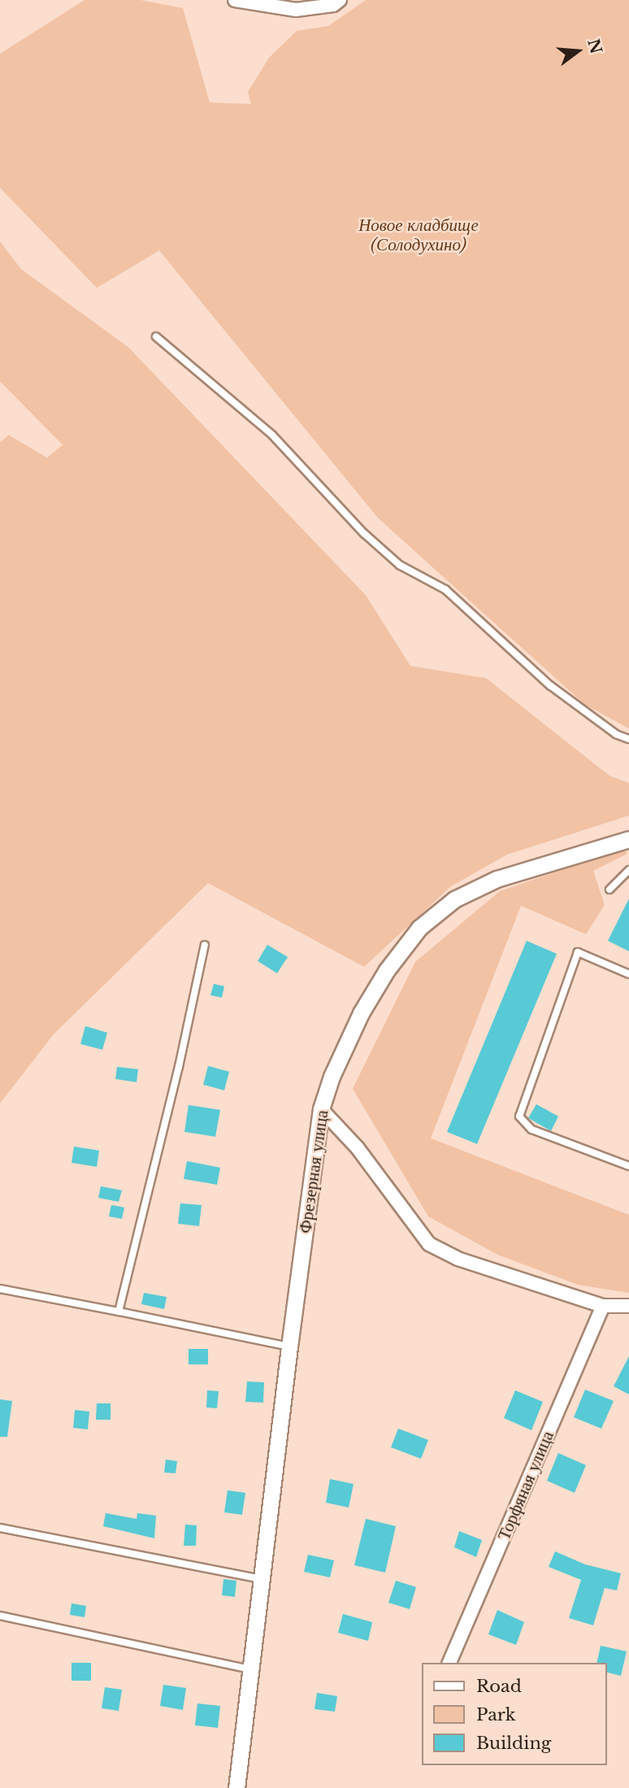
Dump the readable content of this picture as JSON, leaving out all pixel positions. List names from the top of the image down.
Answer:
{
  "streets": {
    "street": ["Фрезерная улица", "Торфяная улица"]
  },
  "parks": ["Новое кладбище (Солодухино)"],
  "legend": ["Road", "Park", "Building"],
  "north": "right"
}
